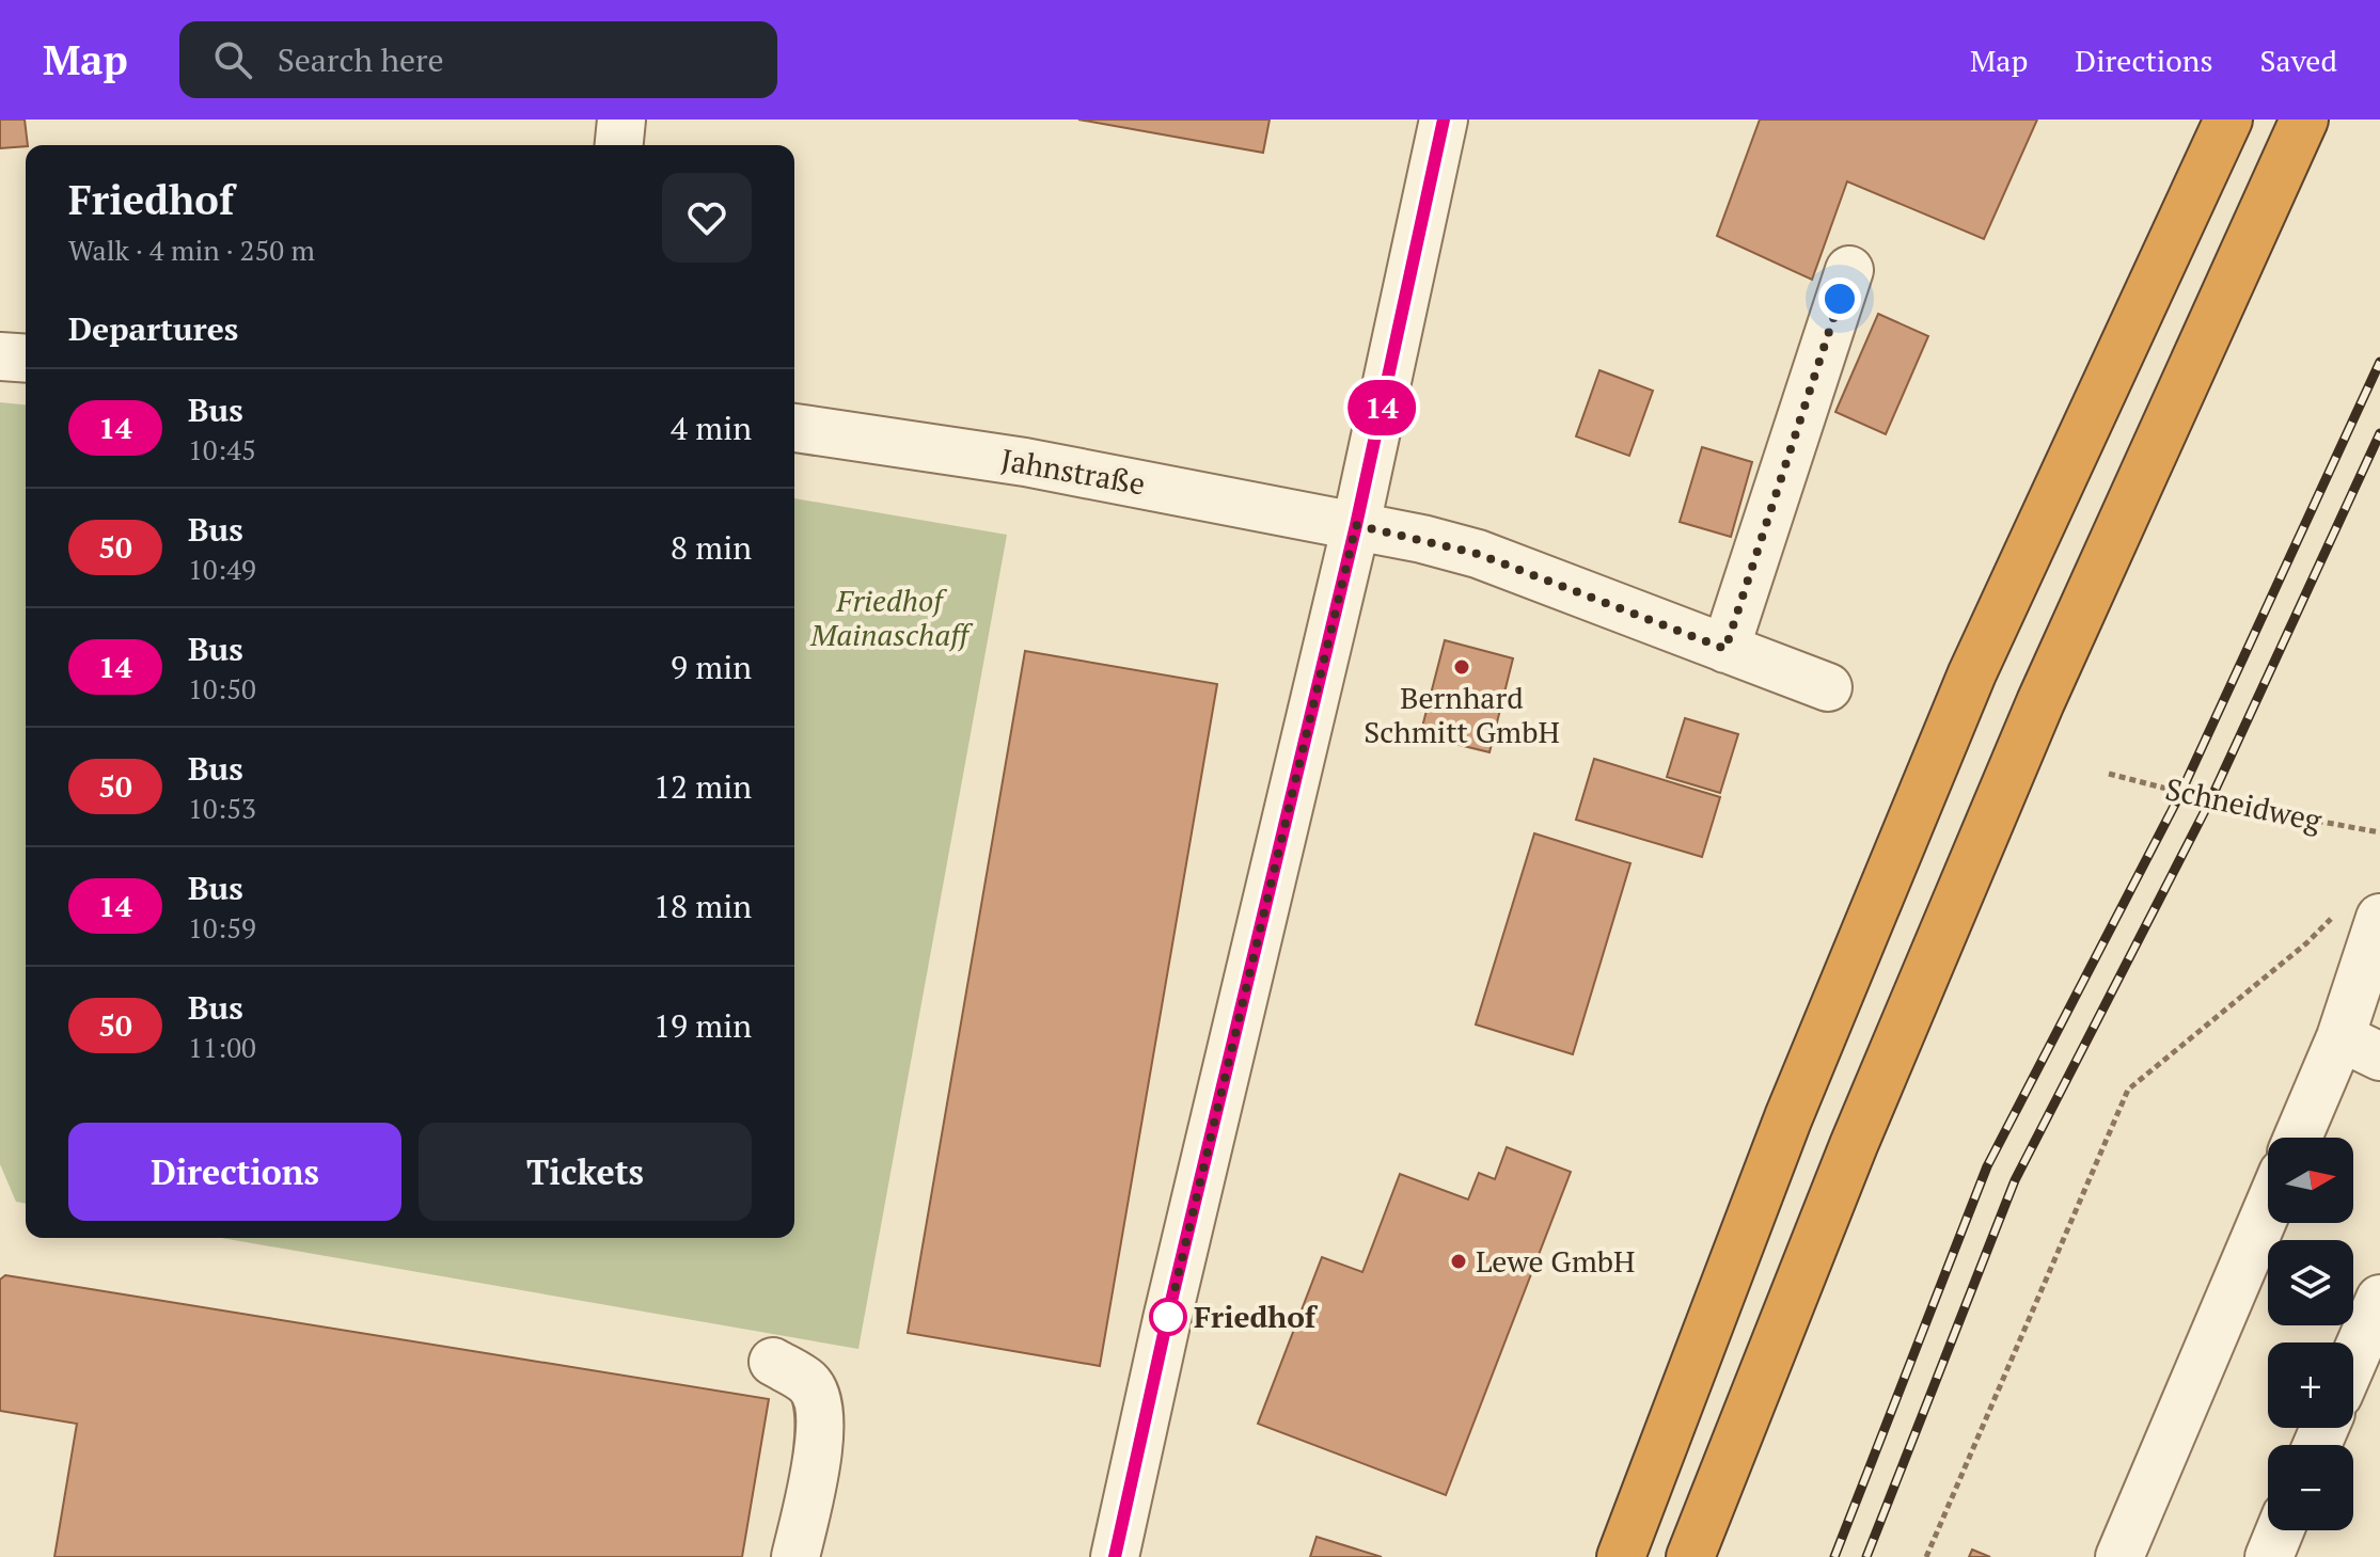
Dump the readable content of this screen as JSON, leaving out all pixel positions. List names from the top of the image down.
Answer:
{
  "streets": {
    "street": ["Jahnstraße"],
    "path": ["Schneidweg"]
  },
  "parks": ["Friedhof Mainaschaff"],
  "places": ["Bernhard Schmitt GmbH", "Lewe GmbH", "Friedhof"],
  "lines": ["bus line 14"],
  "north": "right",
  "page": {
    "header": "Map",
    "search": "Search here",
    "nav": ["Map", "Directions", "Saved"],
    "on_map": "14",
    "heading": [
      ["Friedhof", "Walk · 4 min · 250 m"],
      "Departures"
    ],
    "list": [
      {
        "mark": "14",
        "name": "Bus",
        "note": "10:45",
        "value": "4 min"
      },
      {
        "mark": "50",
        "name": "Bus",
        "note": "10:49",
        "value": "8 min"
      },
      {
        "mark": "14",
        "name": "Bus",
        "note": "10:50",
        "value": "9 min"
      },
      {
        "mark": "50",
        "name": "Bus",
        "note": "10:53",
        "value": "12 min"
      },
      {
        "mark": "14",
        "name": "Bus",
        "note": "10:59",
        "value": "18 min"
      },
      {
        "mark": "50",
        "name": "Bus",
        "note": "11:00",
        "value": "19 min"
      }
    ],
    "buttons": ["Directions", "Tickets"],
    "map_buttons": ["+", "−"]
  }
}
